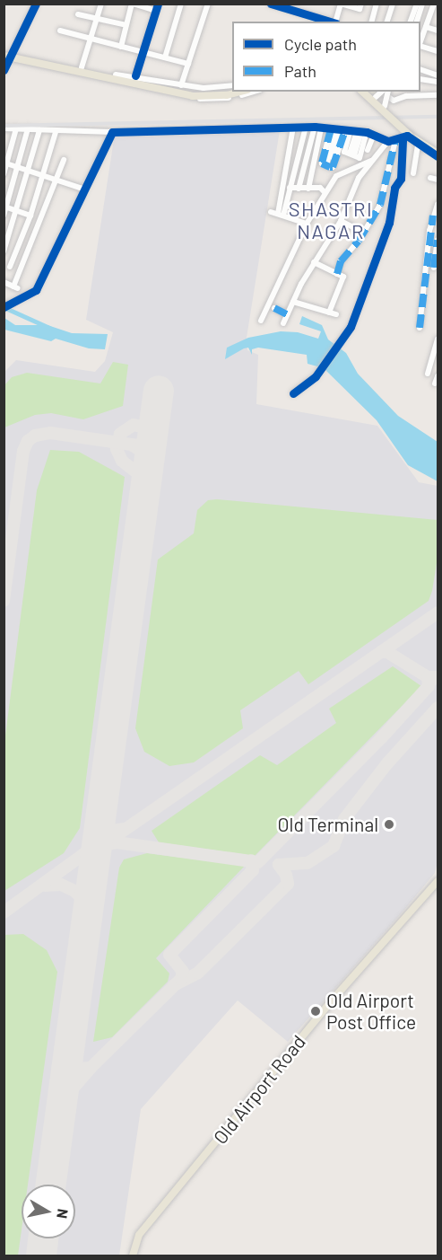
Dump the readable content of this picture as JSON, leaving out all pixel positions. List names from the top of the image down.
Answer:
{
  "streets": {
    "main road": ["Old Airport Road"]
  },
  "districts": ["SHASTRI NAGAR"],
  "places": ["Old Terminal", "Old Airport Post Office"],
  "legend": ["Cycle path", "Path"],
  "north": "right"
}
